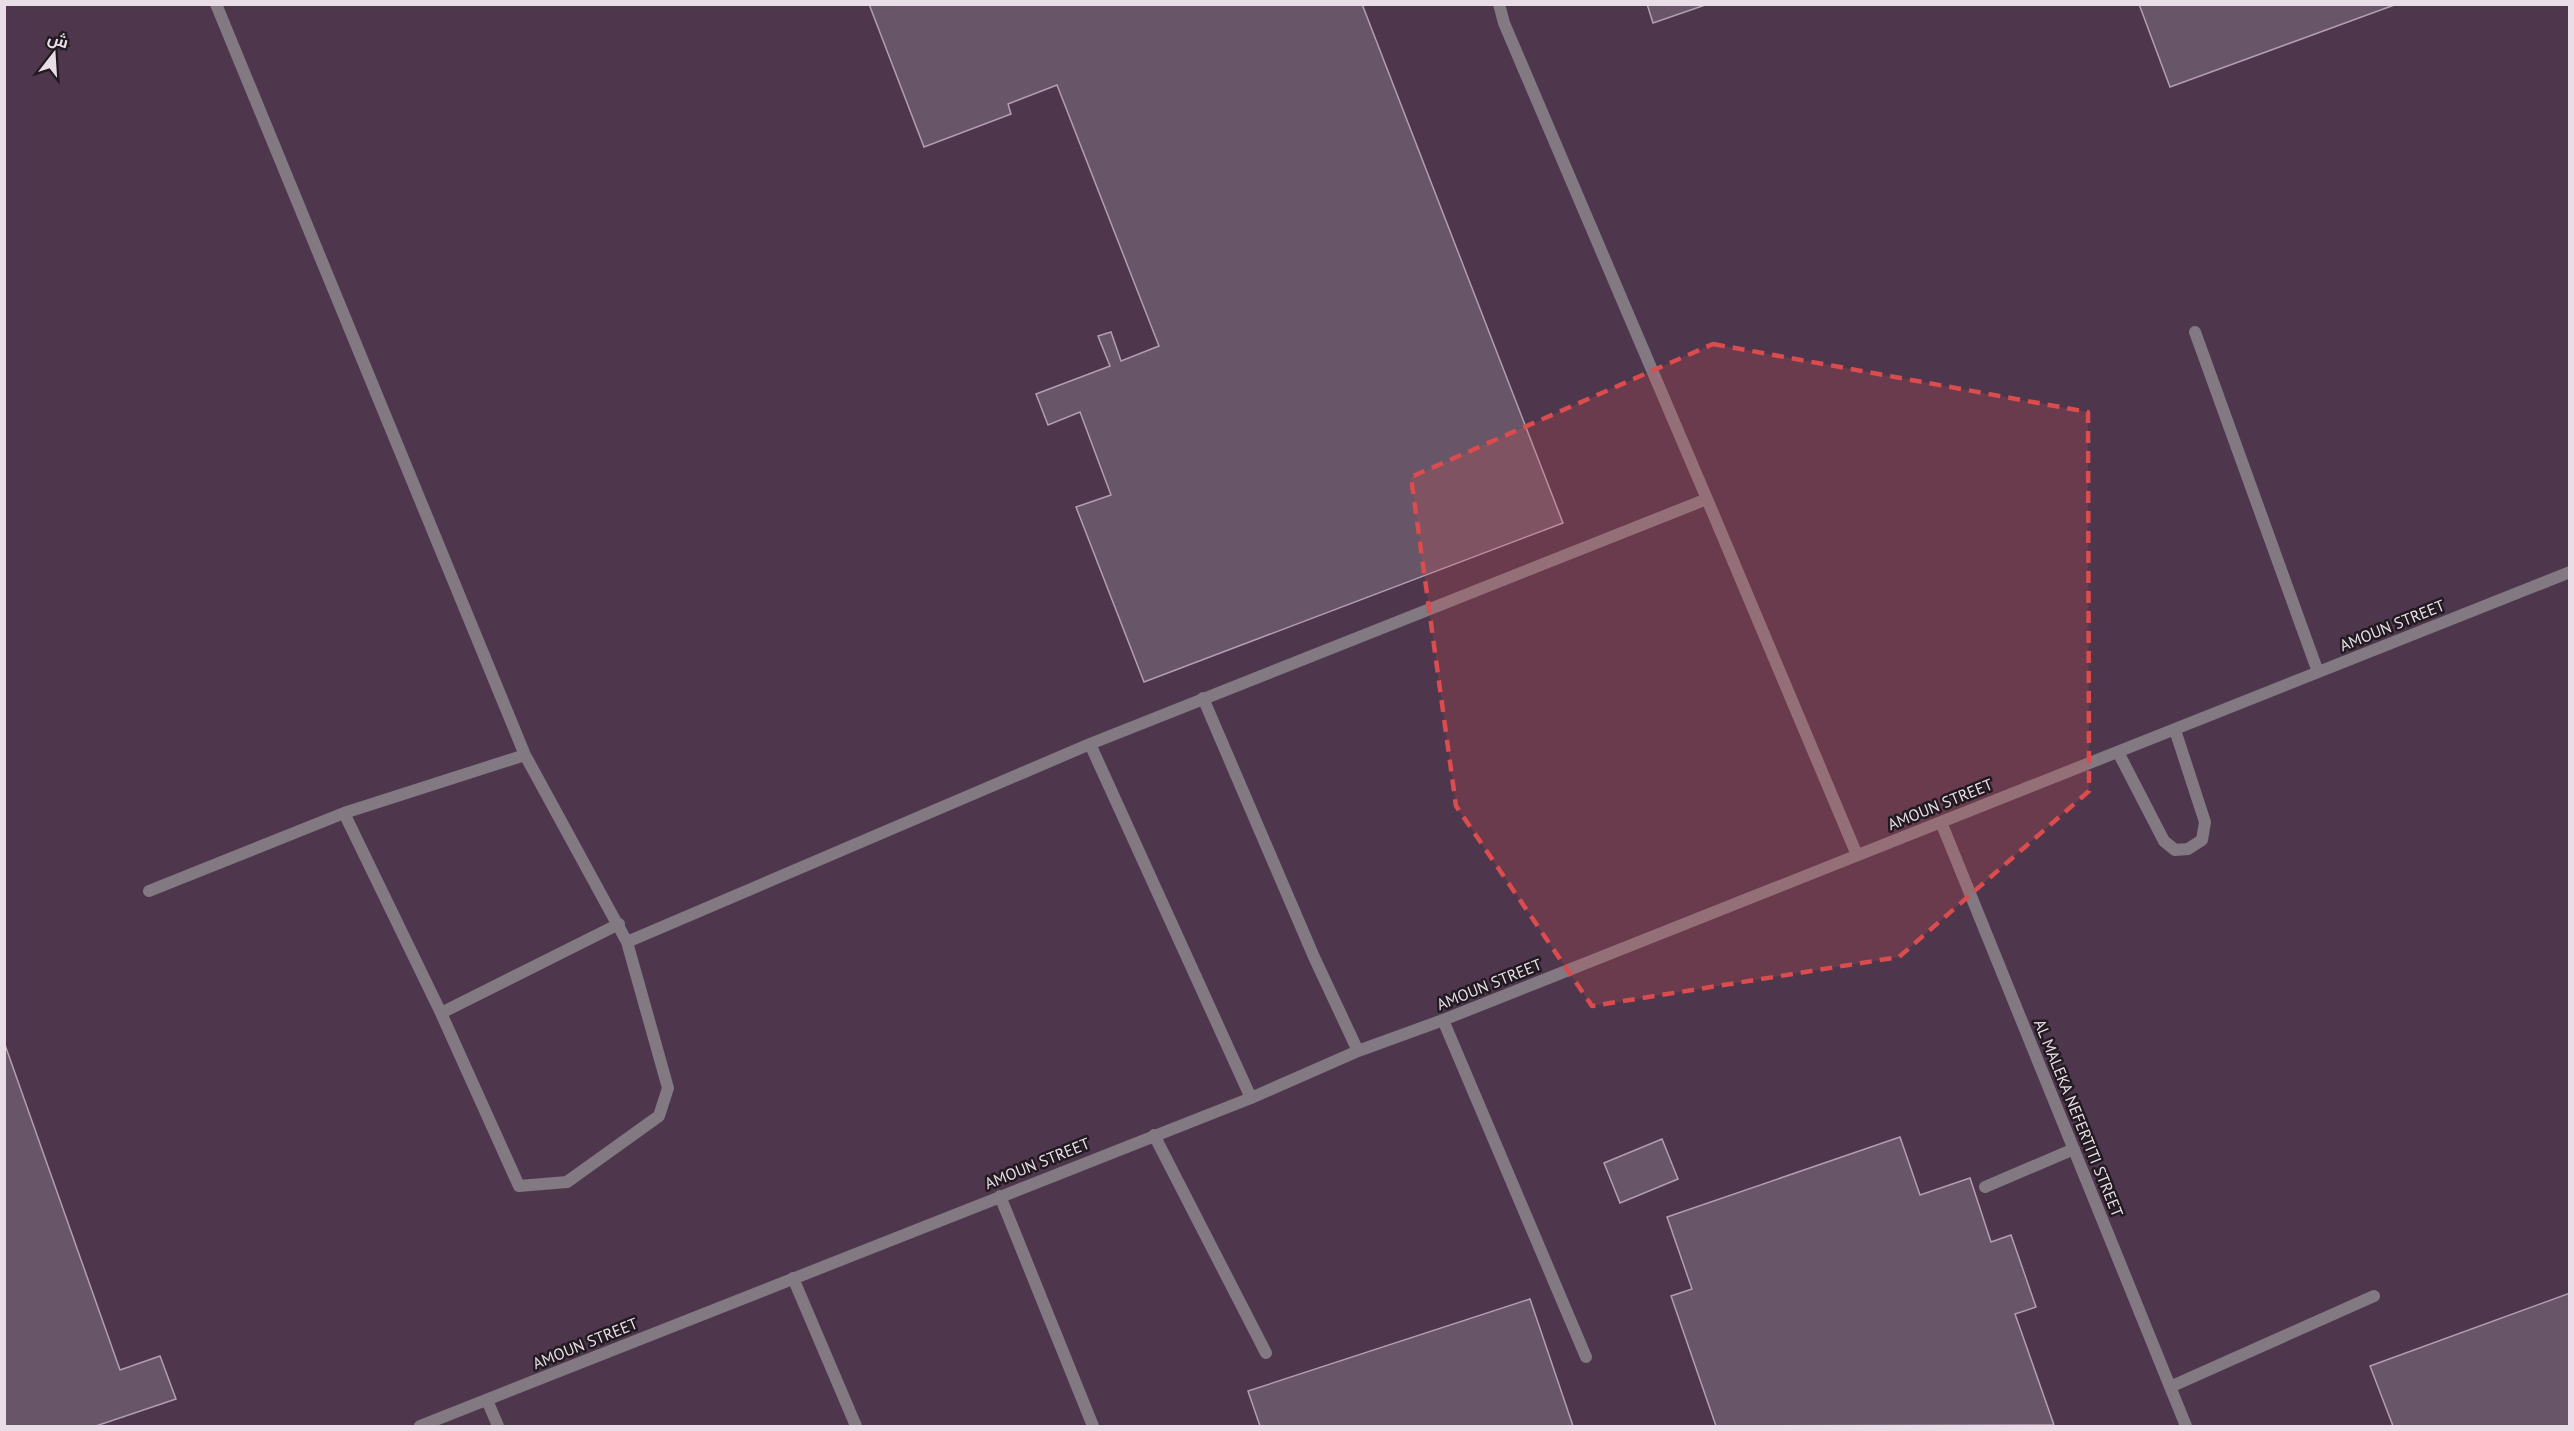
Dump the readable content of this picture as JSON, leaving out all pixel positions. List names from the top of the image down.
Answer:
{
  "streets": {
    "lane": ["AMOUN STREET", "AL MALEKA NEFERTITI STREET"]
  },
  "crossings": [
    ["AMOUN STREET", "AL MALEKA NEFERTITI STREET"]
  ],
  "north": "top"
}
